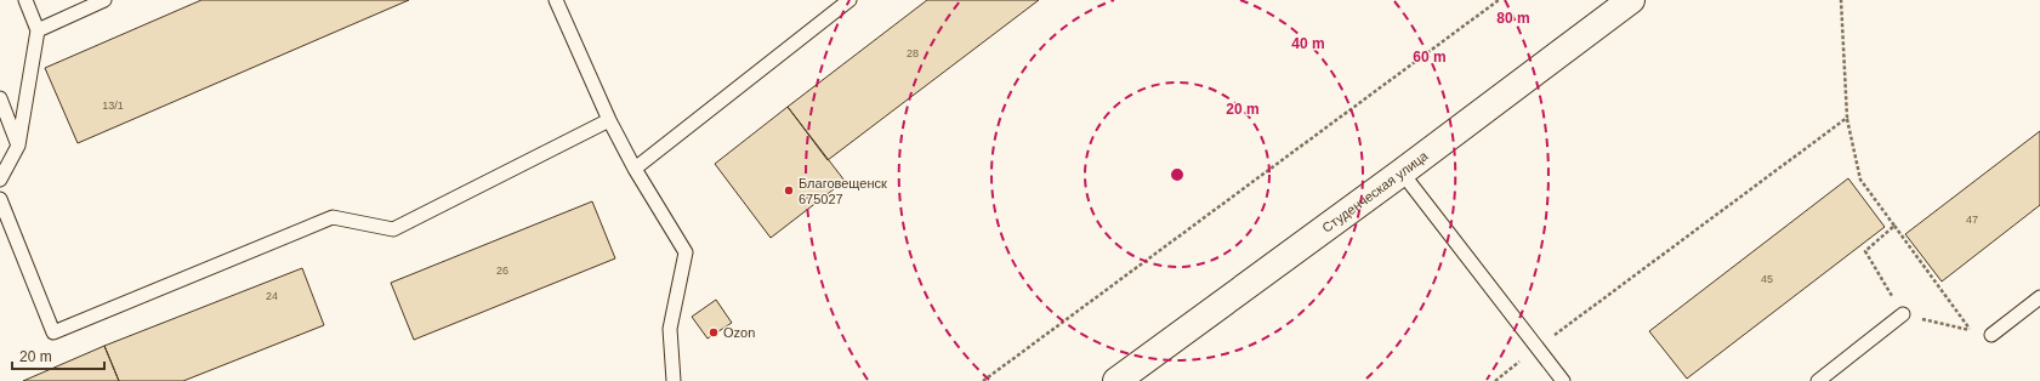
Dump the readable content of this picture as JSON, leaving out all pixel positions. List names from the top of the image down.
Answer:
{
  "streets": {
    "street": ["Студенческая улица"]
  },
  "places": ["Благовещенск 675027", "Ozon"],
  "house_numbers": [
    "28",
    "13/1",
    "47",
    "26",
    "45",
    "24"
  ],
  "scale_bar": "20 m",
  "rings": [
    "80 m",
    "40 m",
    "60 m",
    "20 m"
  ]
}
